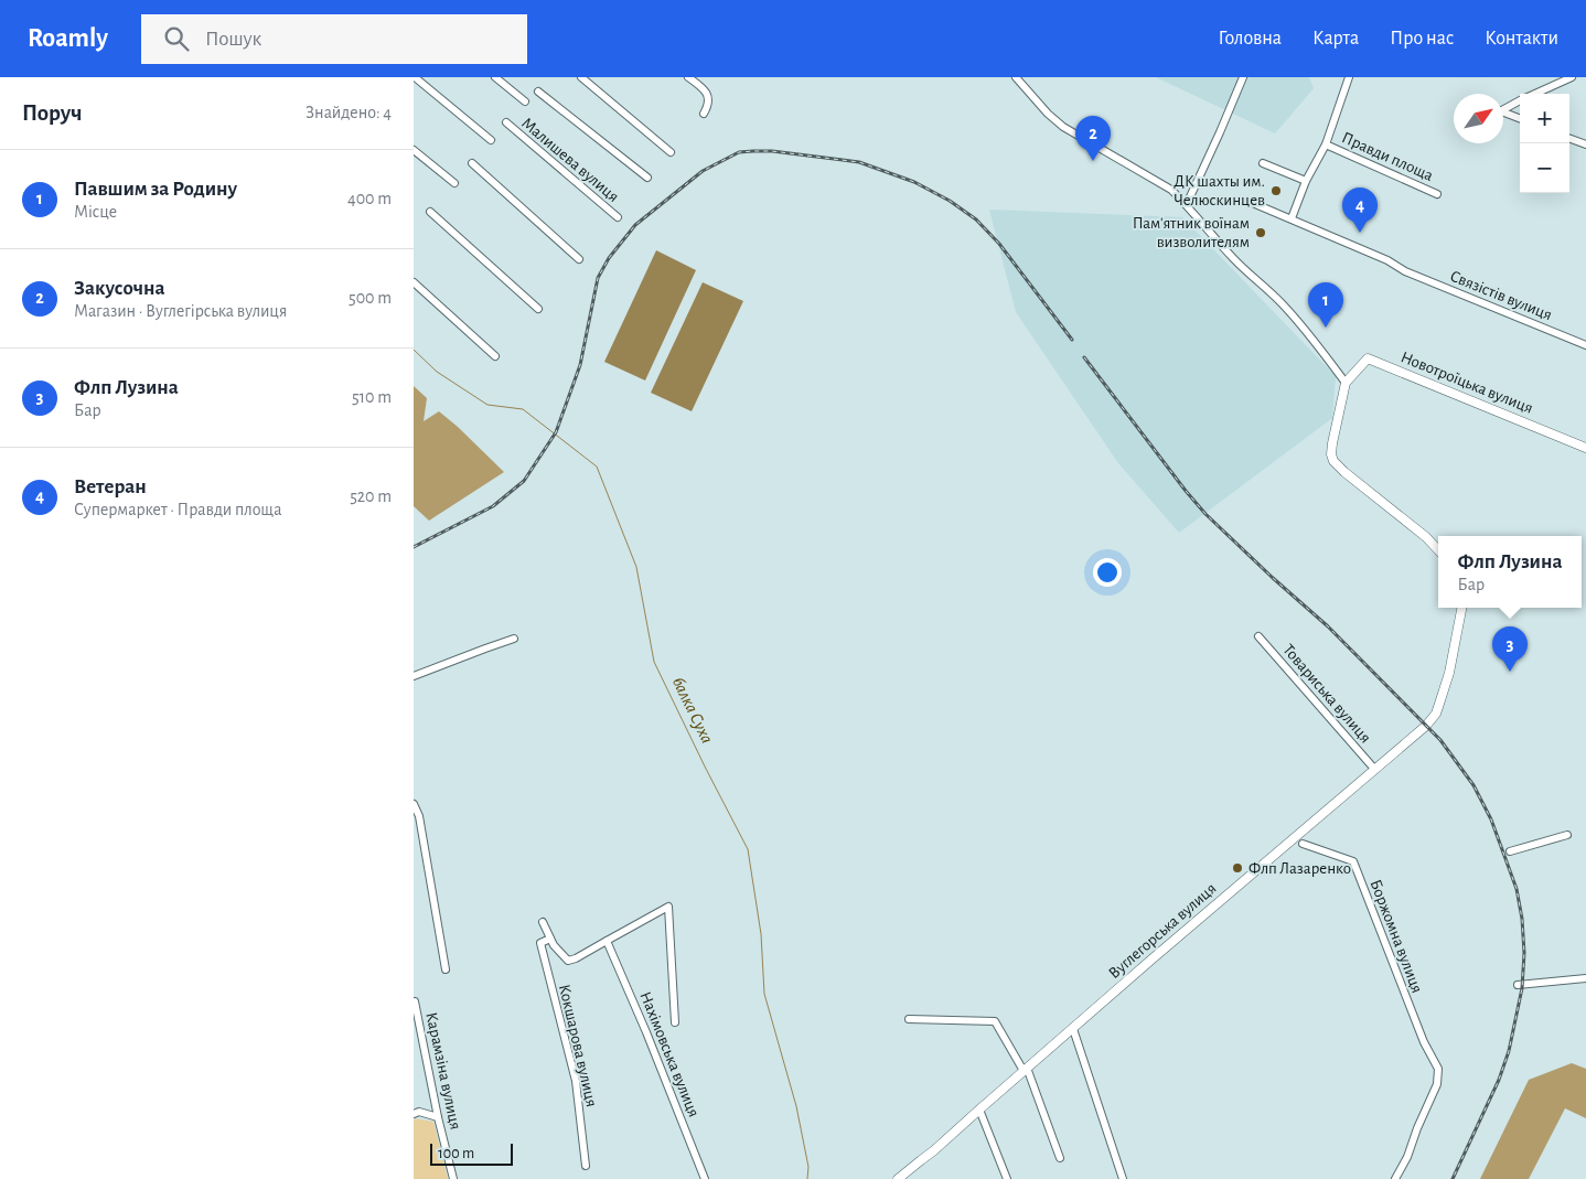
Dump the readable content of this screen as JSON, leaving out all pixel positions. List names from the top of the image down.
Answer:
{
  "streets": {
    "main road": ["Новотроїцька вулиця", "Вуглегорська вулиця"],
    "street": [
      "Правди площа",
      "Малишева вулиця",
      "Связістів вулиця",
      "Товариська вулиця",
      "Боржомна вулиця",
      "Кокшарова вулиця",
      "Нахімовська вулиця",
      "Карамзіна вулиця"
    ]
  },
  "crossings": [
    ["Правди площа", "Связістів вулиця"],
    ["Товариська вулиця", "Вуглегорська вулиця"],
    ["Кокшарова вулиця", "Нахімовська вулиця"]
  ],
  "water": ["балка Суха"],
  "places": ["ДК шахты им. Челюскинцев", "Пам'ятник воїнам визволителям", "Флп Лазаренко"],
  "scale_bar": "100 m",
  "north": "top right",
  "page": {
    "header": "Roamly",
    "search": "Пошук",
    "nav": [
      "Головна",
      "Карта",
      "Про нас",
      "Контакти"
    ],
    "heading": ["Поруч", "Знайдено: 4"],
    "map_buttons": ["+", "−"],
    "pins": [
      "2",
      "4",
      "1",
      "3"
    ],
    "list": [
      {
        "mark": "1",
        "name": "Павшим за Родину",
        "note": "Місце",
        "value": "400 m"
      },
      {
        "mark": "2",
        "name": "Закусочна",
        "note": "Магазин · Вуглегірська вулиця",
        "value": "500 m"
      },
      {
        "mark": "3",
        "name": "Флп Лузина",
        "note": "Бар",
        "value": "510 m"
      },
      {
        "mark": "4",
        "name": "Ветеран",
        "note": "Супермаркет · Правди площа",
        "value": "520 m"
      }
    ],
    "popup": ["Флп Лузина", "Бар"],
    "scale": "100 m"
  }
}
